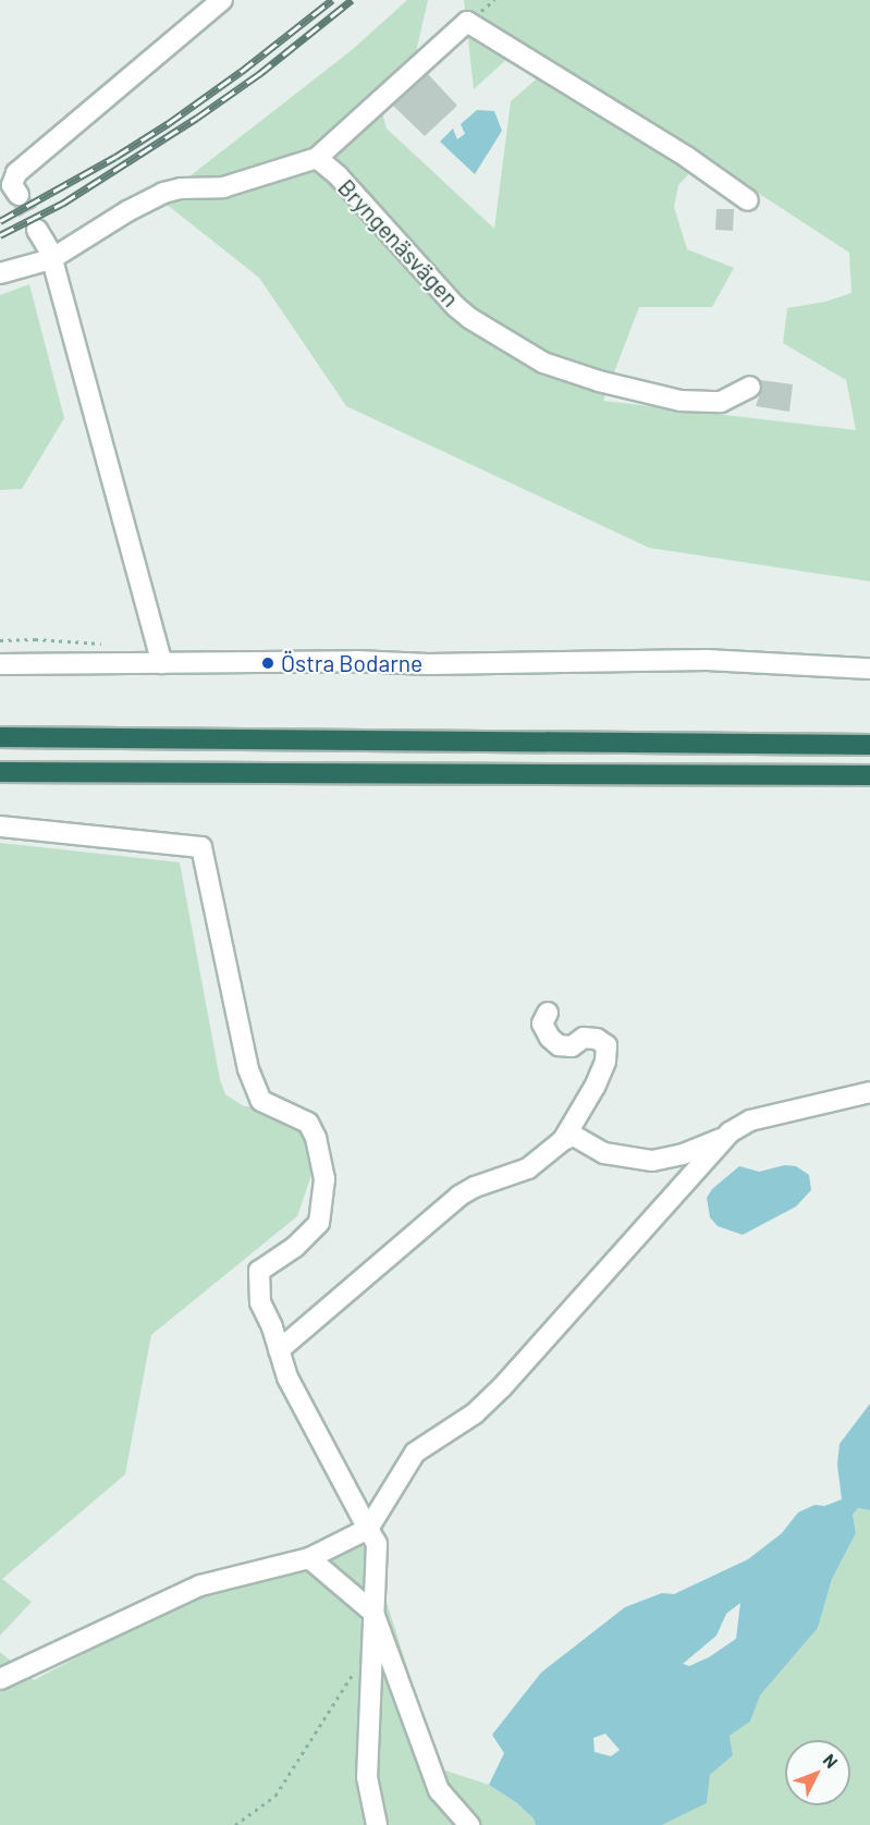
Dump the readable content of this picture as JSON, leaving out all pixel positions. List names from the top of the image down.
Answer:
{
  "streets": {
    "street": ["Bryngenäsvägen"]
  },
  "places": ["Östra Bodarne"],
  "north": "top right"
}
